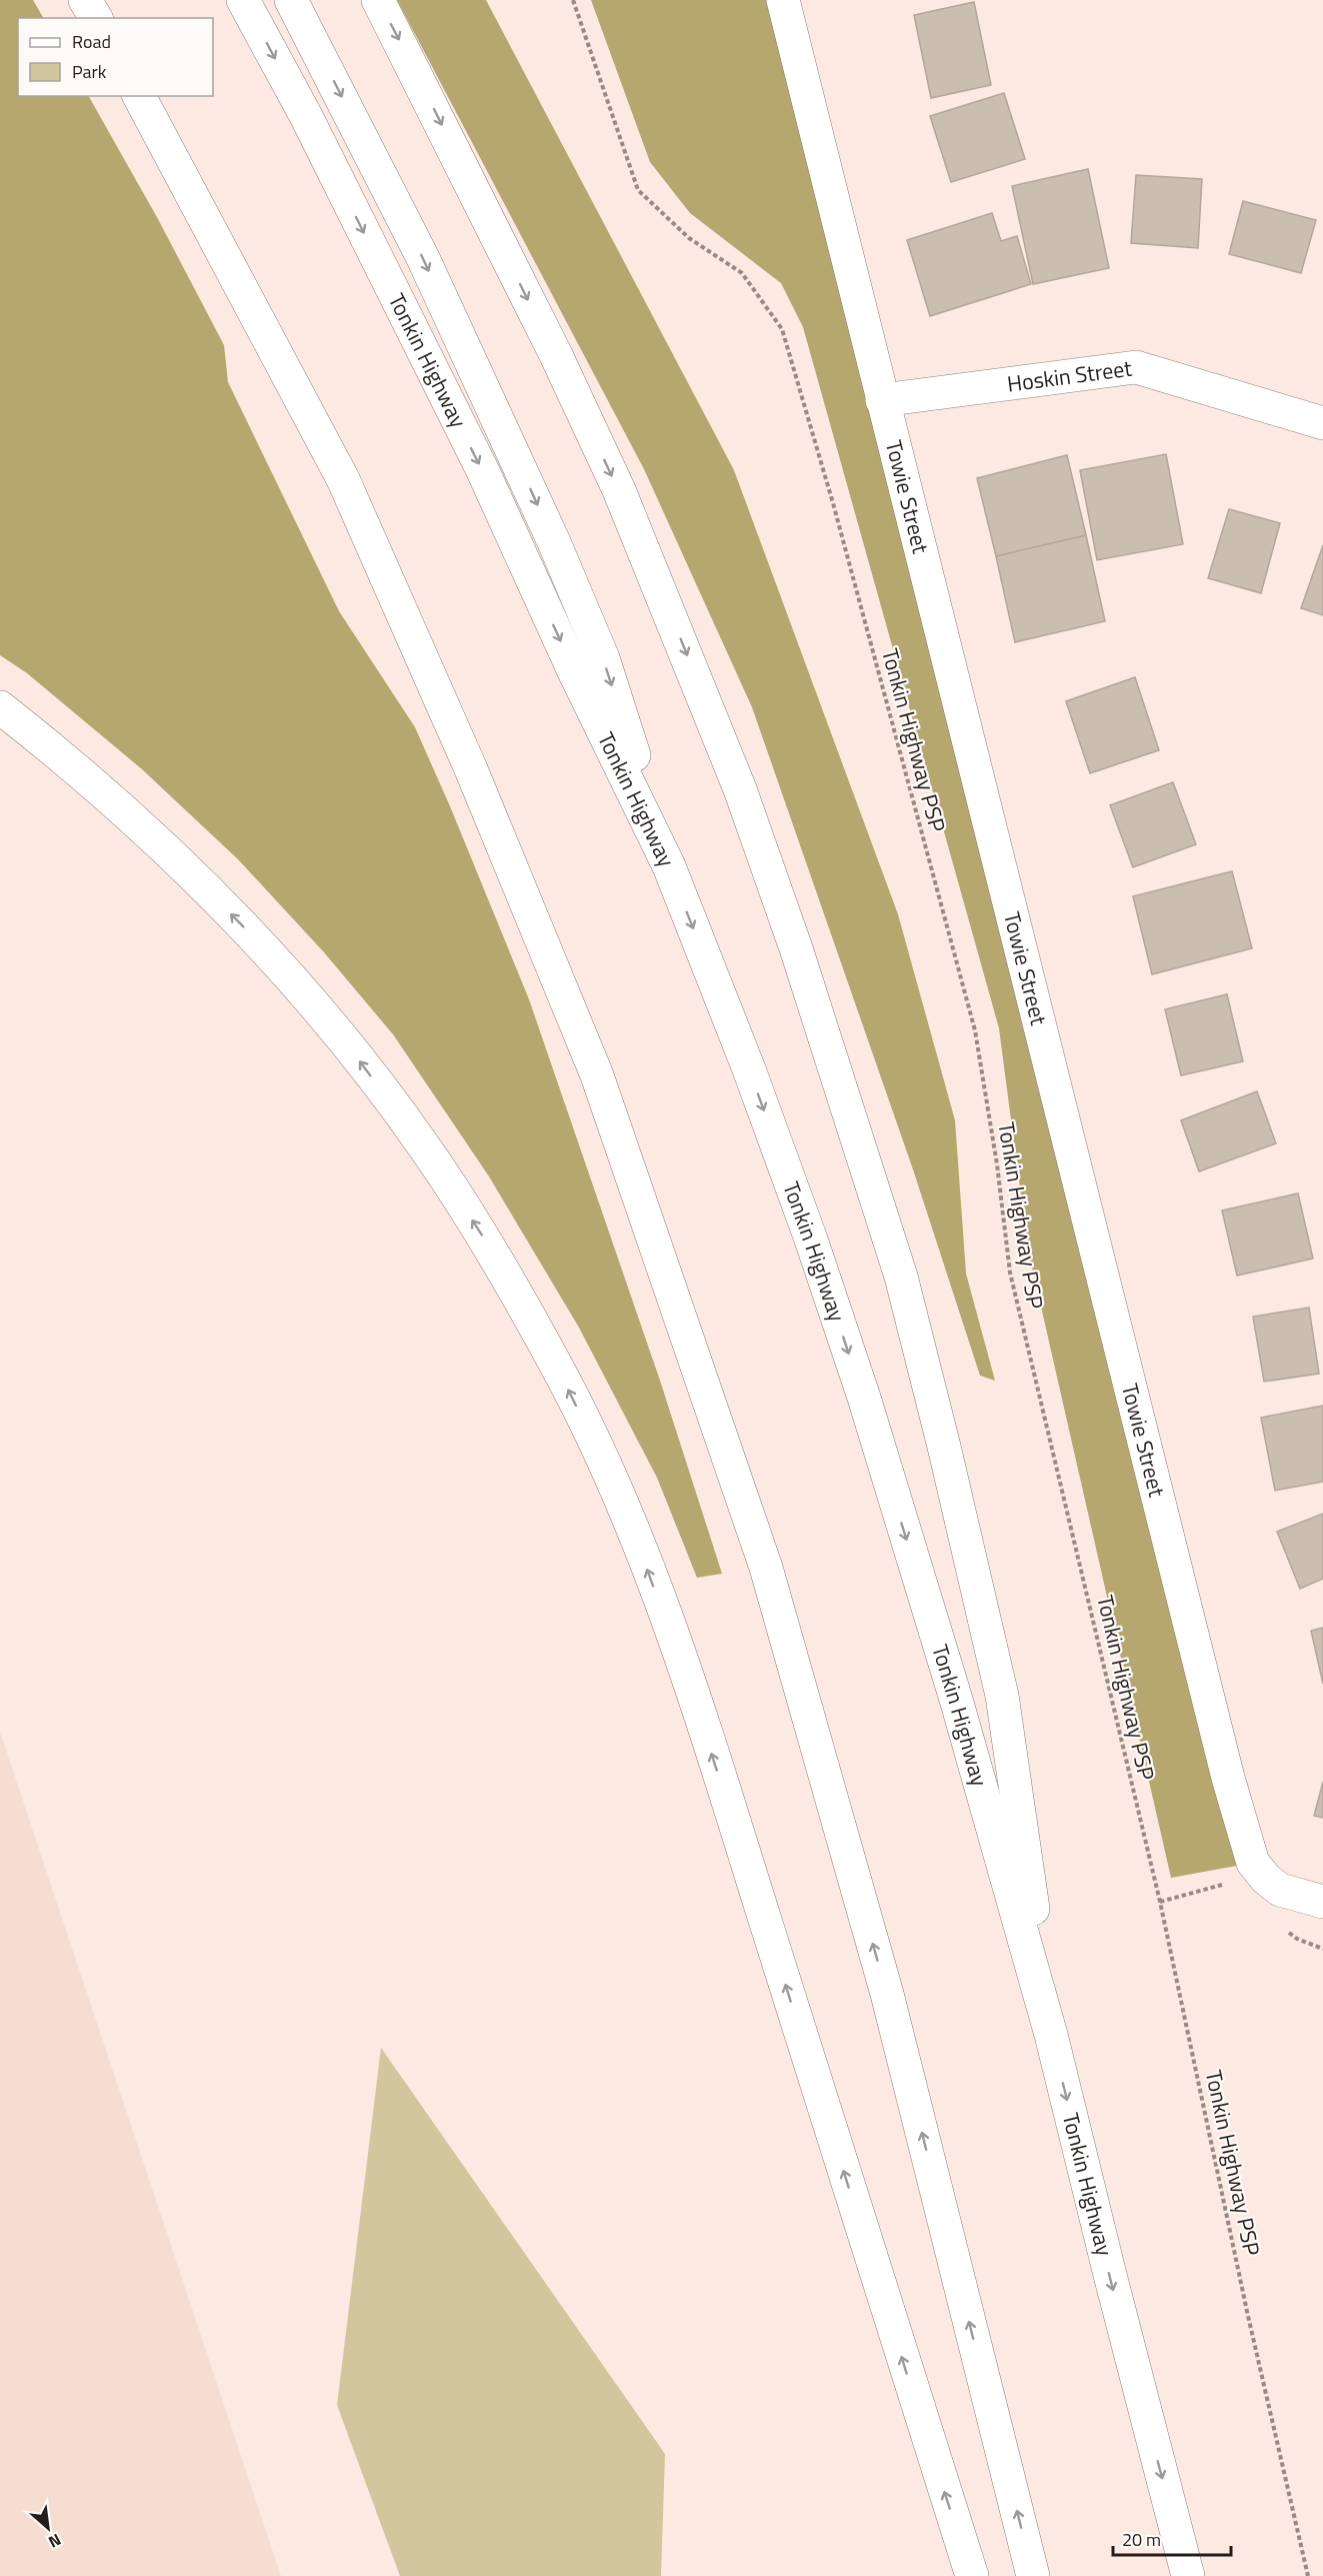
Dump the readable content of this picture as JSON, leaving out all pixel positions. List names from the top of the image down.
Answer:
{
  "streets": {
    "main road": ["Tonkin Highway", "Hoskin Street", "Towie Street"],
    "path": ["Tonkin Highway PSP"]
  },
  "crossings": [
    ["Hoskin Street", "Towie Street"]
  ],
  "legend": ["Road", "Park"],
  "scale_bar": "20 m",
  "north": "bottom right"
}
